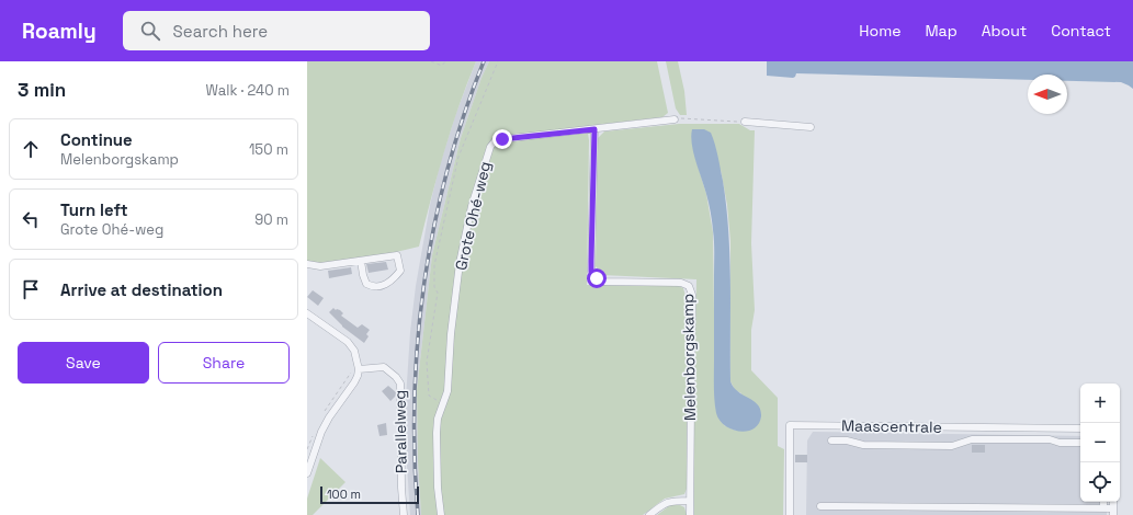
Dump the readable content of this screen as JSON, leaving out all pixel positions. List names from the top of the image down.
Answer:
{
  "streets": {
    "street": [
      "Grote Ohé-weg",
      "Melenborgskamp",
      "Maascentrale",
      "Parallelweg"
    ]
  },
  "crossings": [
    ["Grote Ohé-weg", "Melenborgskamp"]
  ],
  "scale_bar": "100 m",
  "north": "left",
  "page": {
    "header": "Roamly",
    "search": "Search here",
    "nav": [
      "Home",
      "Map",
      "About",
      "Contact"
    ],
    "heading": ["3 min", "Walk · 240 m"],
    "list": [
      ["Continue", "Melenborgskamp", "150 m"],
      ["Turn left", "Grote Ohé-weg", "90 m"],
      "Arrive at destination"
    ],
    "buttons": ["Save", "Share"],
    "map_buttons": ["+", "−"],
    "scale": "100 m"
  }
}
